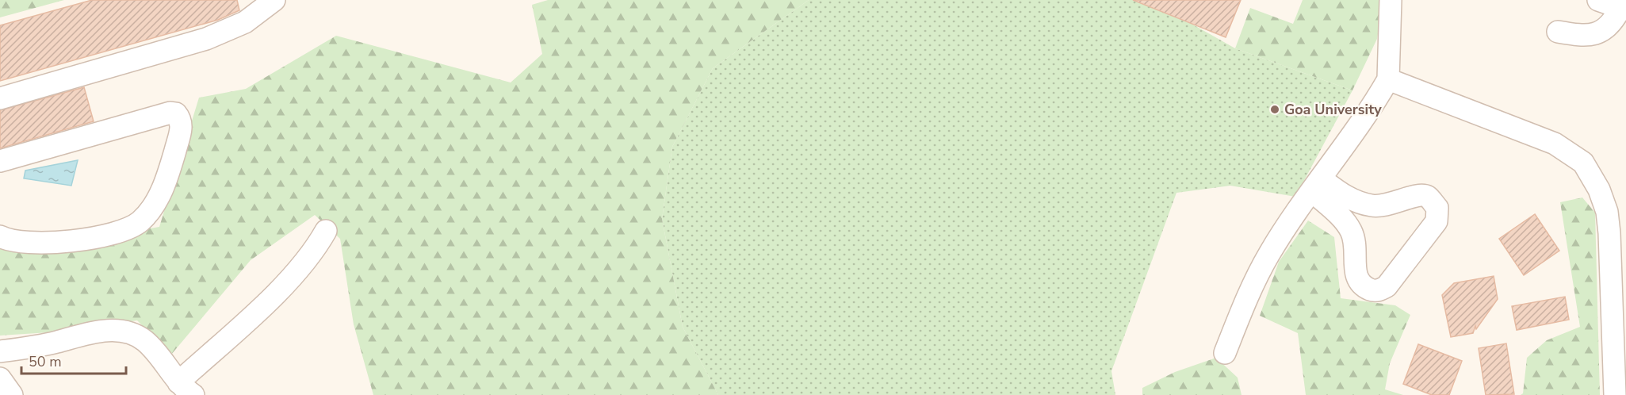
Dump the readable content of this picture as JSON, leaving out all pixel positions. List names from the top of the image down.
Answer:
{
  "places": ["Goa University"],
  "scale_bar": "50 m"
}
